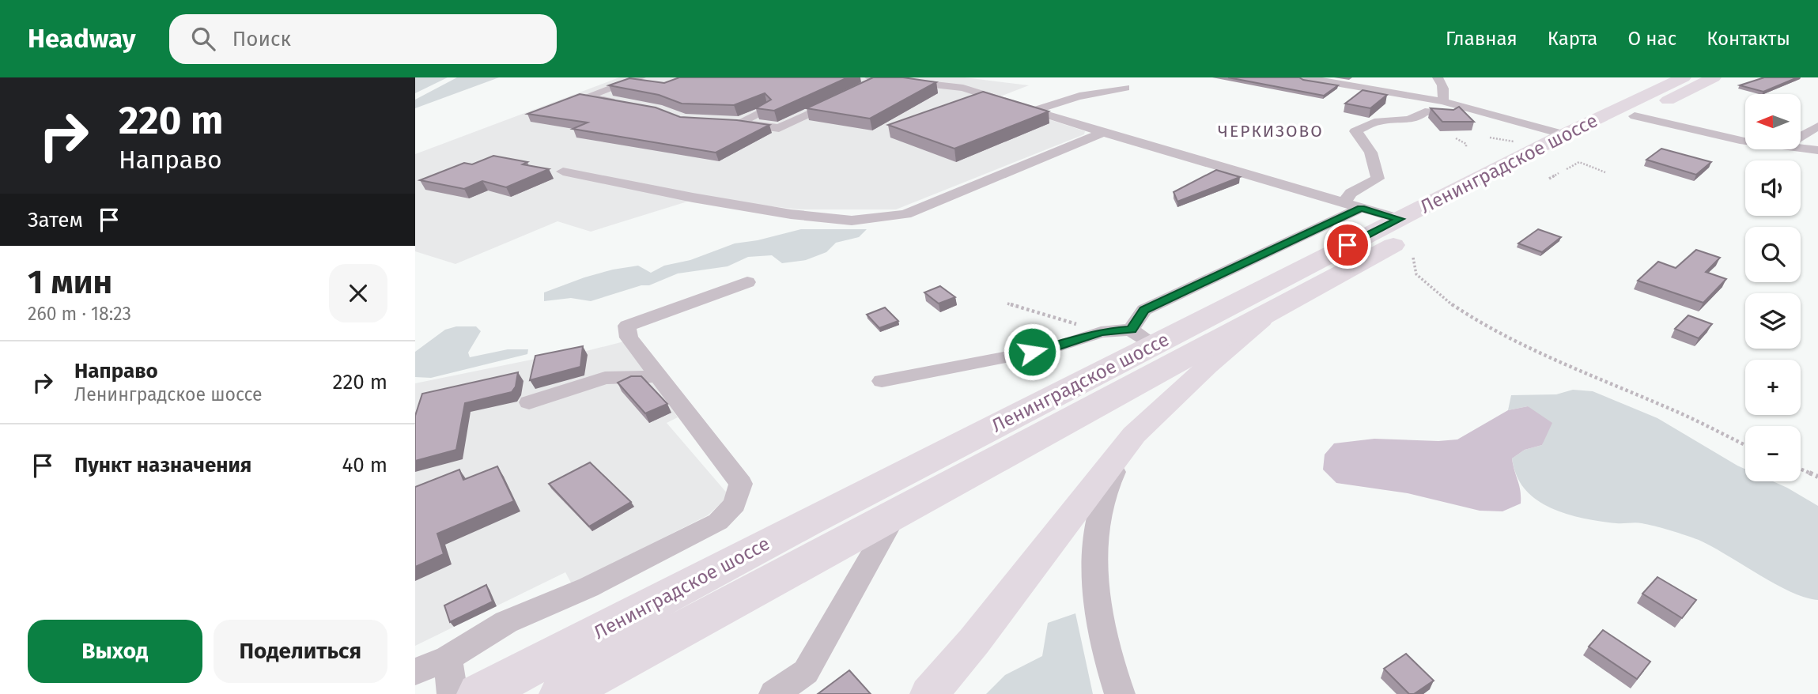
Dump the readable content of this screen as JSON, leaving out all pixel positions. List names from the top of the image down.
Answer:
{
  "streets": {
    "highway": ["Ленинградское шоссе"]
  },
  "districts": ["ЧЕРКИЗОВО"],
  "north": "left",
  "page": {
    "header": "Headway",
    "search": "Поиск",
    "nav": [
      "Главная",
      "Карта",
      "О нас",
      "Контакты"
    ],
    "turn": ["220 m", "Направо"],
    "map_buttons": ["+", "−"],
    "then": "Затем",
    "heading": ["1 мин", "260 m · 18:23"],
    "list": [
      {
        "name": "Направо",
        "note": "Ленинградское шоссе",
        "value": "220 m"
      },
      {
        "name": "Пункт назначения",
        "value": "40 m"
      }
    ],
    "buttons": ["Выход", "Поделиться"]
  }
}
